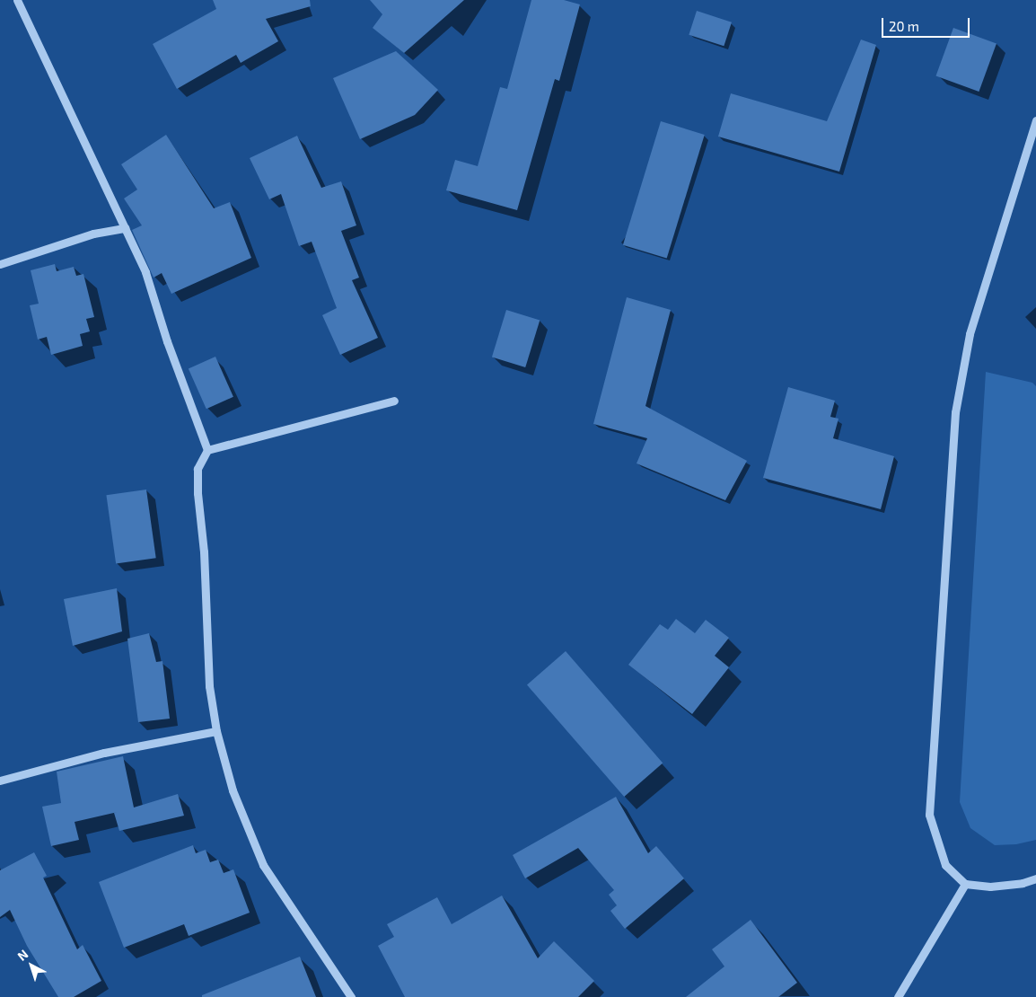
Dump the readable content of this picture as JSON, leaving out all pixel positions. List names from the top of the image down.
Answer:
{
  "scale_bar": "20 m",
  "north": "top left"
}
